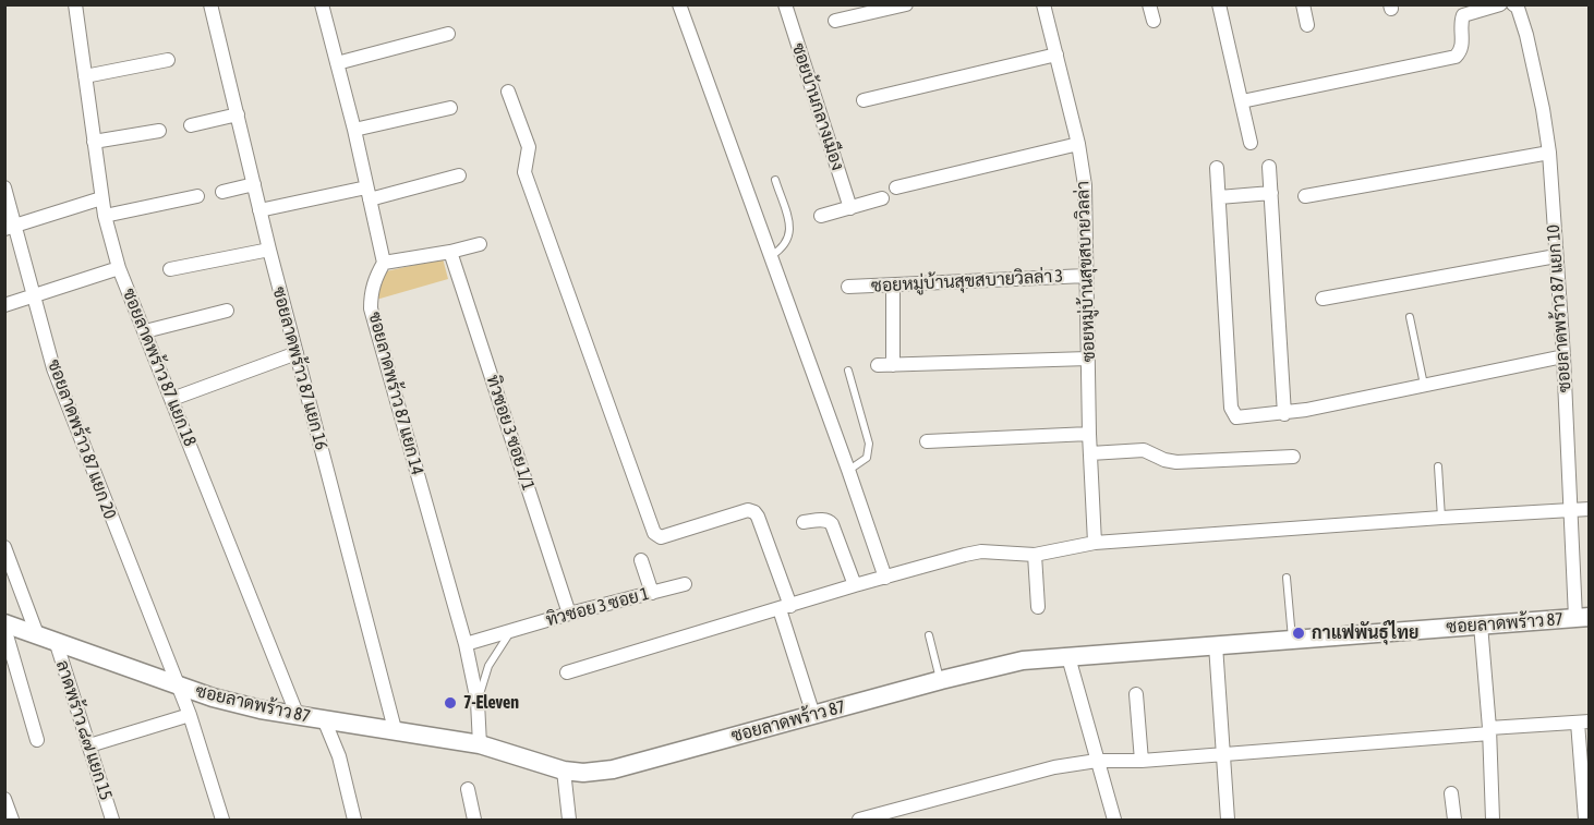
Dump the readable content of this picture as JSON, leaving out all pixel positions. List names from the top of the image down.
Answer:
{
  "streets": {
    "street": [
      "ซอยบ้านกลางเมือง",
      "ซอยหมู่บ้านสุขสบายวิลล่า",
      "ซอยหมู่บ้านสุขสบายวิลล่า 3",
      "ซอยลาดพร้าว 87 แยก 10",
      "ซอยลาดพร้าว 87 แยก 18",
      "ซอยลาดพร้าว 87 แยก 16",
      "ซอยลาดพร้าว 87 แยก 14",
      "ทิวซอย 3 ซอย 1/1",
      "ซอยลาดพร้าว 87 แยก 20",
      "ทิวซอย 3 ซอย 1",
      "ซอยลาดพร้าว 87",
      "ลาดพร้าว ๘๗ แยก 15"
    ]
  },
  "crossings": [
    ["ซอยหมู่บ้านสุขสบายวิลล่า", "ซอยหมู่บ้านสุขสบายวิลล่า 3"],
    ["ซอยลาดพร้าว 87 แยก 10", "ซอยลาดพร้าว 87"],
    ["ซอยลาดพร้าว 87 แยก 18", "ซอยลาดพร้าว 87"],
    ["ซอยลาดพร้าว 87 แยก 16", "ซอยลาดพร้าว 87"],
    ["ซอยลาดพร้าว 87 แยก 14", "ทิวซอย 3 ซอย 1"],
    ["ซอยลาดพร้าว 87 แยก 14", "ซอยลาดพร้าว 87"],
    ["ทิวซอย 3 ซอย 1/1", "ทิวซอย 3 ซอย 1"],
    ["ซอยลาดพร้าว 87 แยก 20", "ซอยลาดพร้าว 87"],
    ["ซอยลาดพร้าว 87", "ลาดพร้าว ๘๗ แยก 15"]
  ],
  "places": ["กาแฟพันธ์ุไทย", "7-Eleven"]
}
